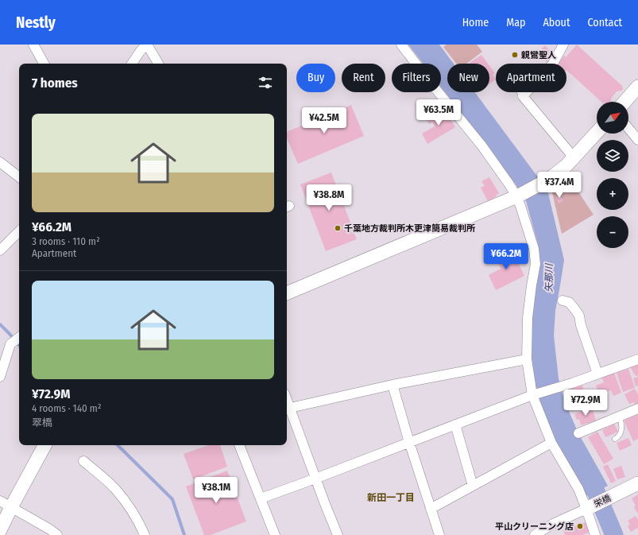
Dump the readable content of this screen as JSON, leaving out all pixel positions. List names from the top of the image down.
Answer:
{
  "streets": {
    "street": ["栄橋"]
  },
  "districts": ["新田一丁目"],
  "water": ["矢那川"],
  "places": ["親鸞聖人", "千葉地方裁判所木更津簡易裁判所", "平山クリーニング店"],
  "north": "top right",
  "page": {
    "header": "Nestly",
    "nav": [
      "Home",
      "Map",
      "About",
      "Contact"
    ],
    "chip": [
      "Buy",
      "Rent",
      "Filters",
      "New",
      "Apartment"
    ],
    "heading": "7 homes",
    "price": [
      "¥63.5M",
      "¥42.5M",
      "¥37.4M",
      "¥38.8M",
      "¥66.2M",
      "¥72.9M",
      "¥38.1M"
    ],
    "map_buttons": ["+", "−"],
    "list": [
      {
        "name": "¥66.2M",
        "note": "3 rooms · 110 m² · Apartment"
      },
      {
        "name": "¥72.9M",
        "note": "4 rooms · 140 m² · 翠橋"
      }
    ]
  }
}
